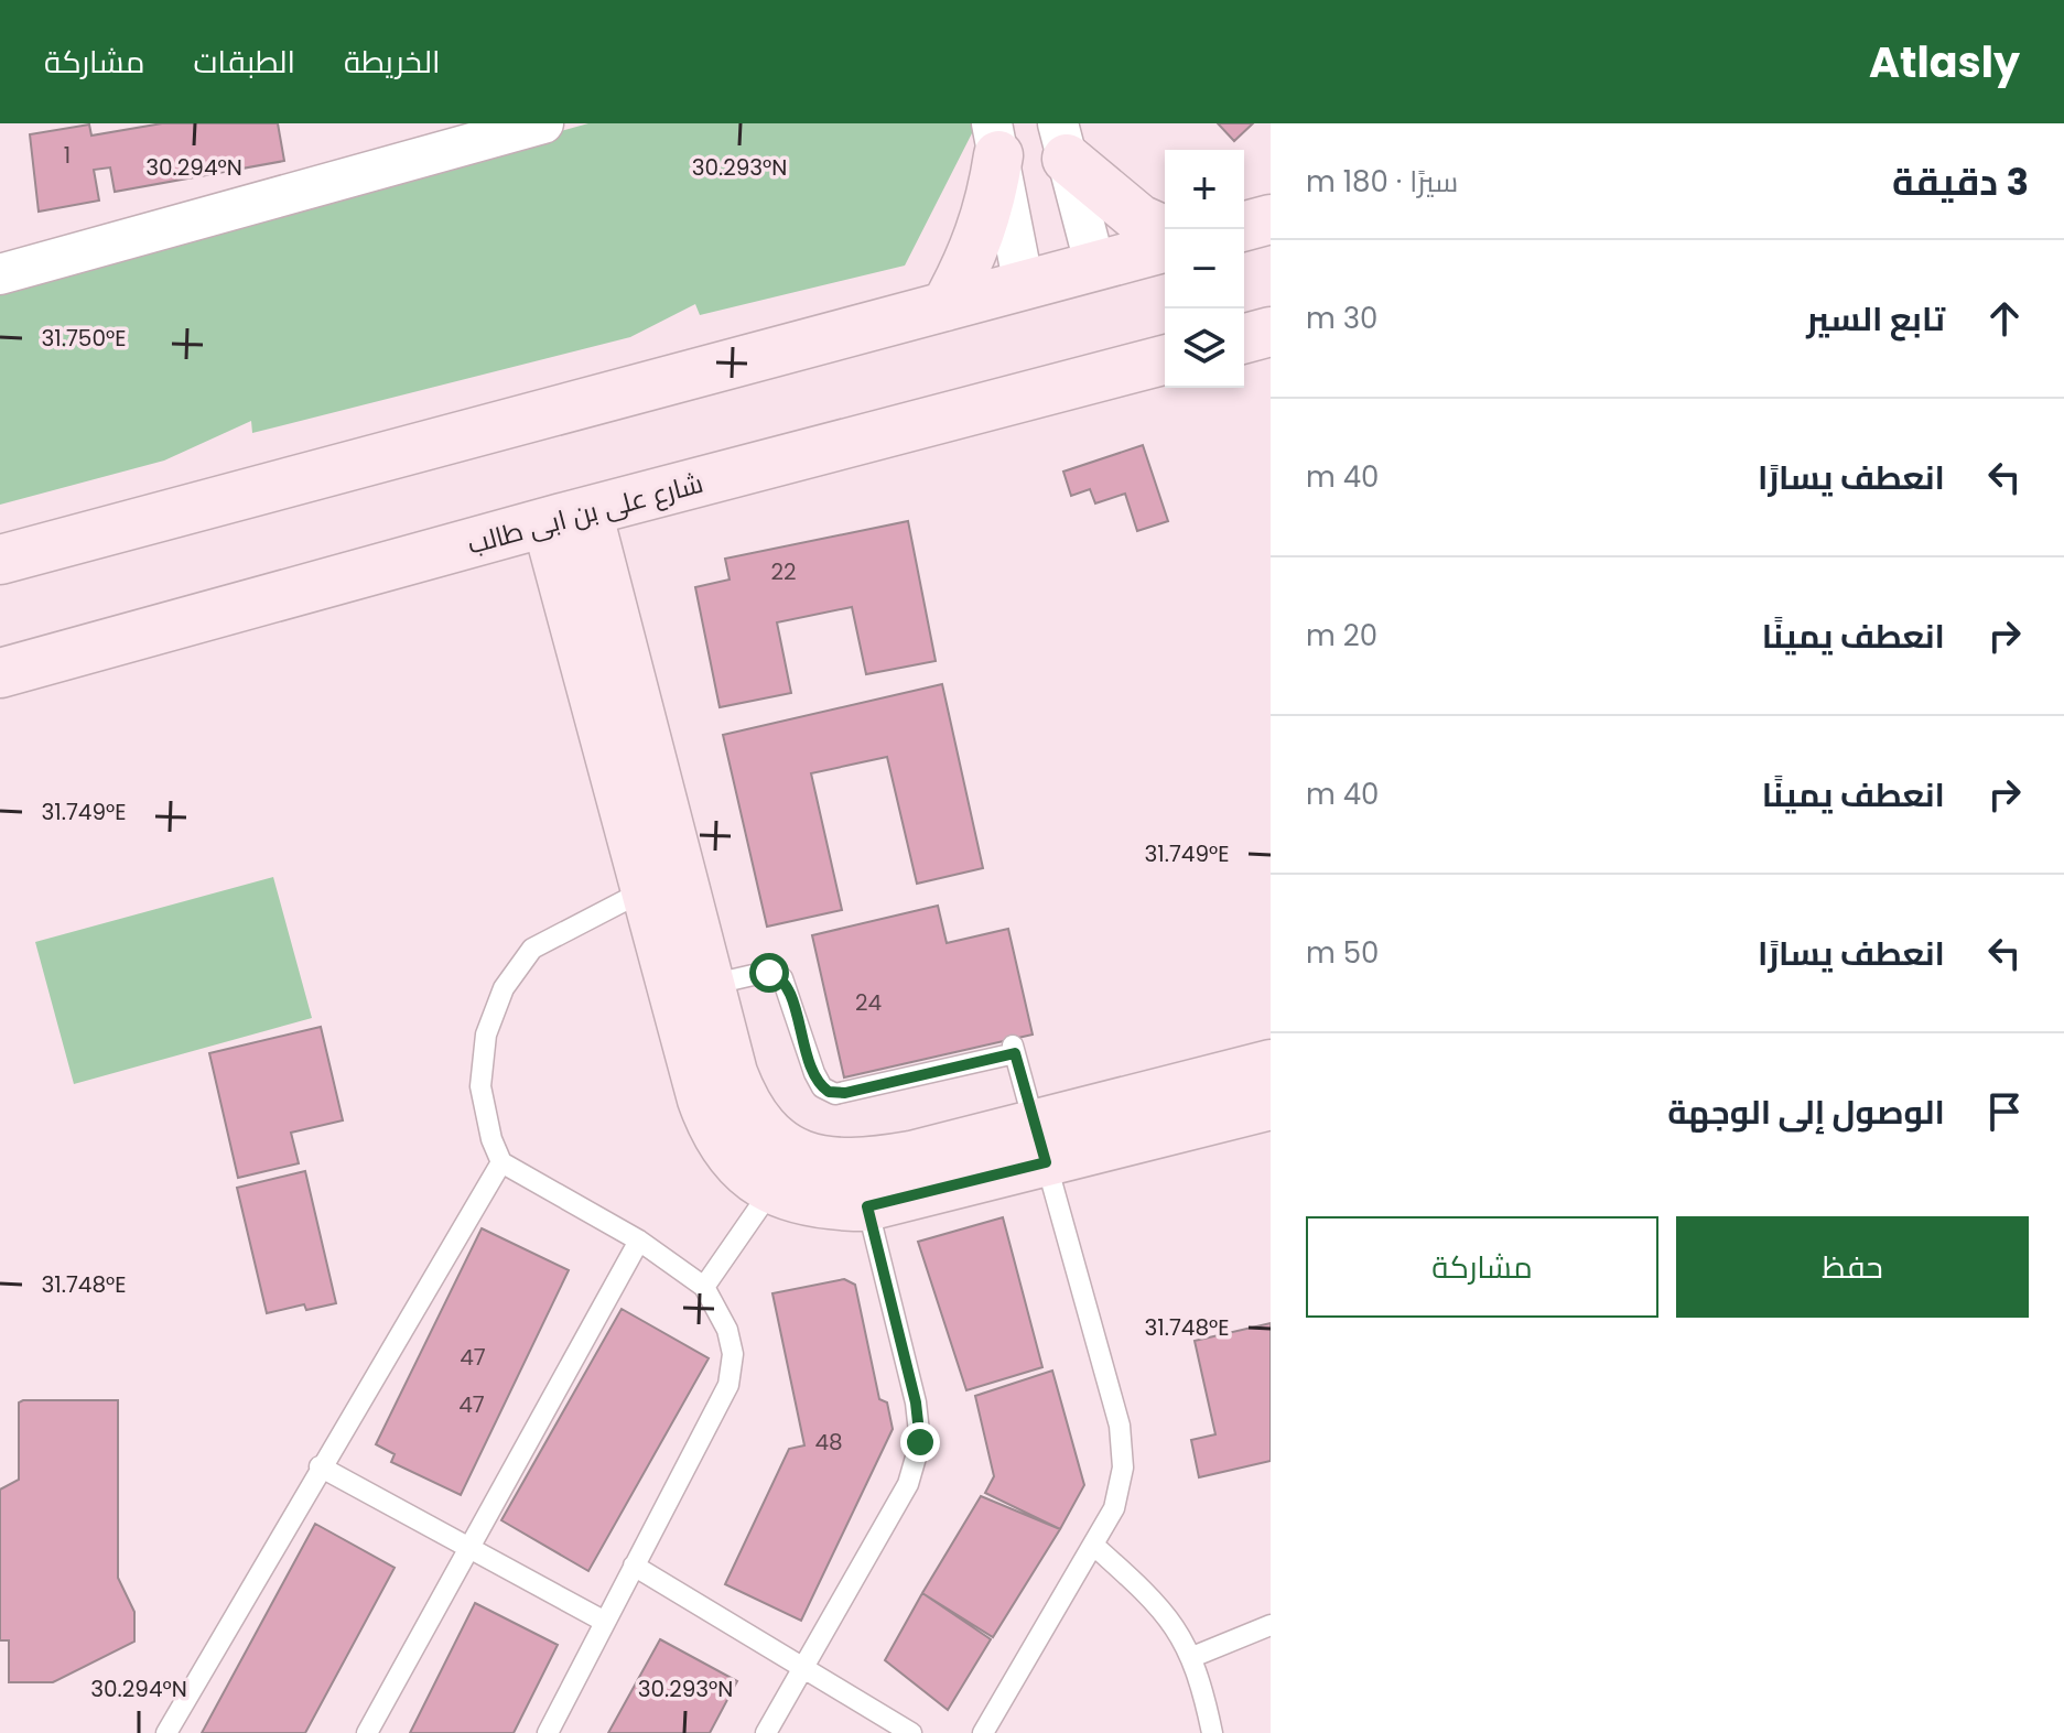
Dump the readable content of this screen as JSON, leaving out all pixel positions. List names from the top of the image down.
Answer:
{
  "streets": {
    "street": ["شارع على بن ابى طالب"]
  },
  "house_numbers": [
    "1",
    "22",
    "24",
    "47",
    "47",
    "48"
  ],
  "page": {
    "header": "Atlasly",
    "nav": ["الخريطة", "الطبقات", "مشاركة"],
    "heading": ["3 دقيقة", "سيرًا · 180 m"],
    "map_buttons": ["+", "−"],
    "list": [
      ["تابع السير", "30 m"],
      ["انعطف يسارًا", "40 m"],
      ["انعطف يمينًا", "20 m"],
      ["انعطف يمينًا", "40 m"],
      ["انعطف يسارًا", "50 m"],
      "الوصول إلى الوجهة"
    ],
    "buttons": ["حفظ", "مشاركة"]
  },
  "coordinates": [
    "30.294°N",
    "30.293°N",
    "31.750°E",
    "31.749°E",
    "31.748°E"
  ]
}
